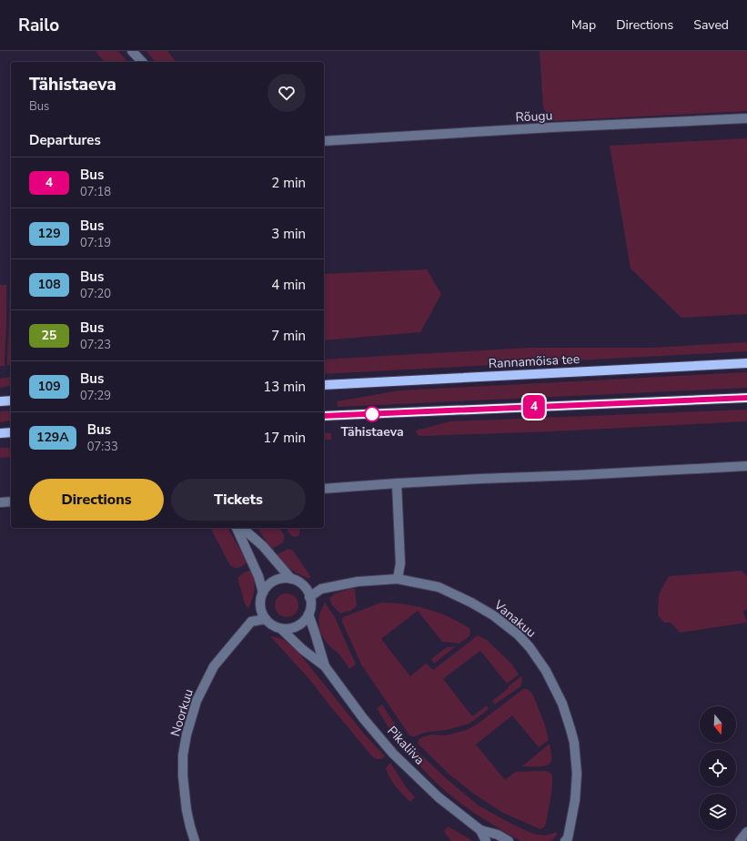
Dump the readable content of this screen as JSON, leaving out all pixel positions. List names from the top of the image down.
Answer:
{
  "streets": {
    "main road": ["Rannamõisa tee"],
    "street": [
      "Rõugu",
      "Vanakuu",
      "Noorkuu",
      "Pikaliiva"
    ]
  },
  "crossings": [
    ["Vanakuu", "Noorkuu"]
  ],
  "places": ["Tähistaeva"],
  "lines": ["bus line 4"],
  "north": "bottom",
  "page": {
    "header": "Railo",
    "nav": ["Map", "Directions", "Saved"],
    "on_map": "4",
    "heading": [
      ["Tähistaeva", "Bus"],
      "Departures"
    ],
    "list": [
      {
        "mark": "4",
        "name": "Bus",
        "note": "07:18",
        "value": "2 min"
      },
      {
        "mark": "129",
        "name": "Bus",
        "note": "07:19",
        "value": "3 min"
      },
      {
        "mark": "108",
        "name": "Bus",
        "note": "07:20",
        "value": "4 min"
      },
      {
        "mark": "25",
        "name": "Bus",
        "note": "07:23",
        "value": "7 min"
      },
      {
        "mark": "109",
        "name": "Bus",
        "note": "07:29",
        "value": "13 min"
      },
      {
        "mark": "129A",
        "name": "Bus",
        "note": "07:33",
        "value": "17 min"
      }
    ],
    "buttons": ["Directions", "Tickets"]
  }
}
